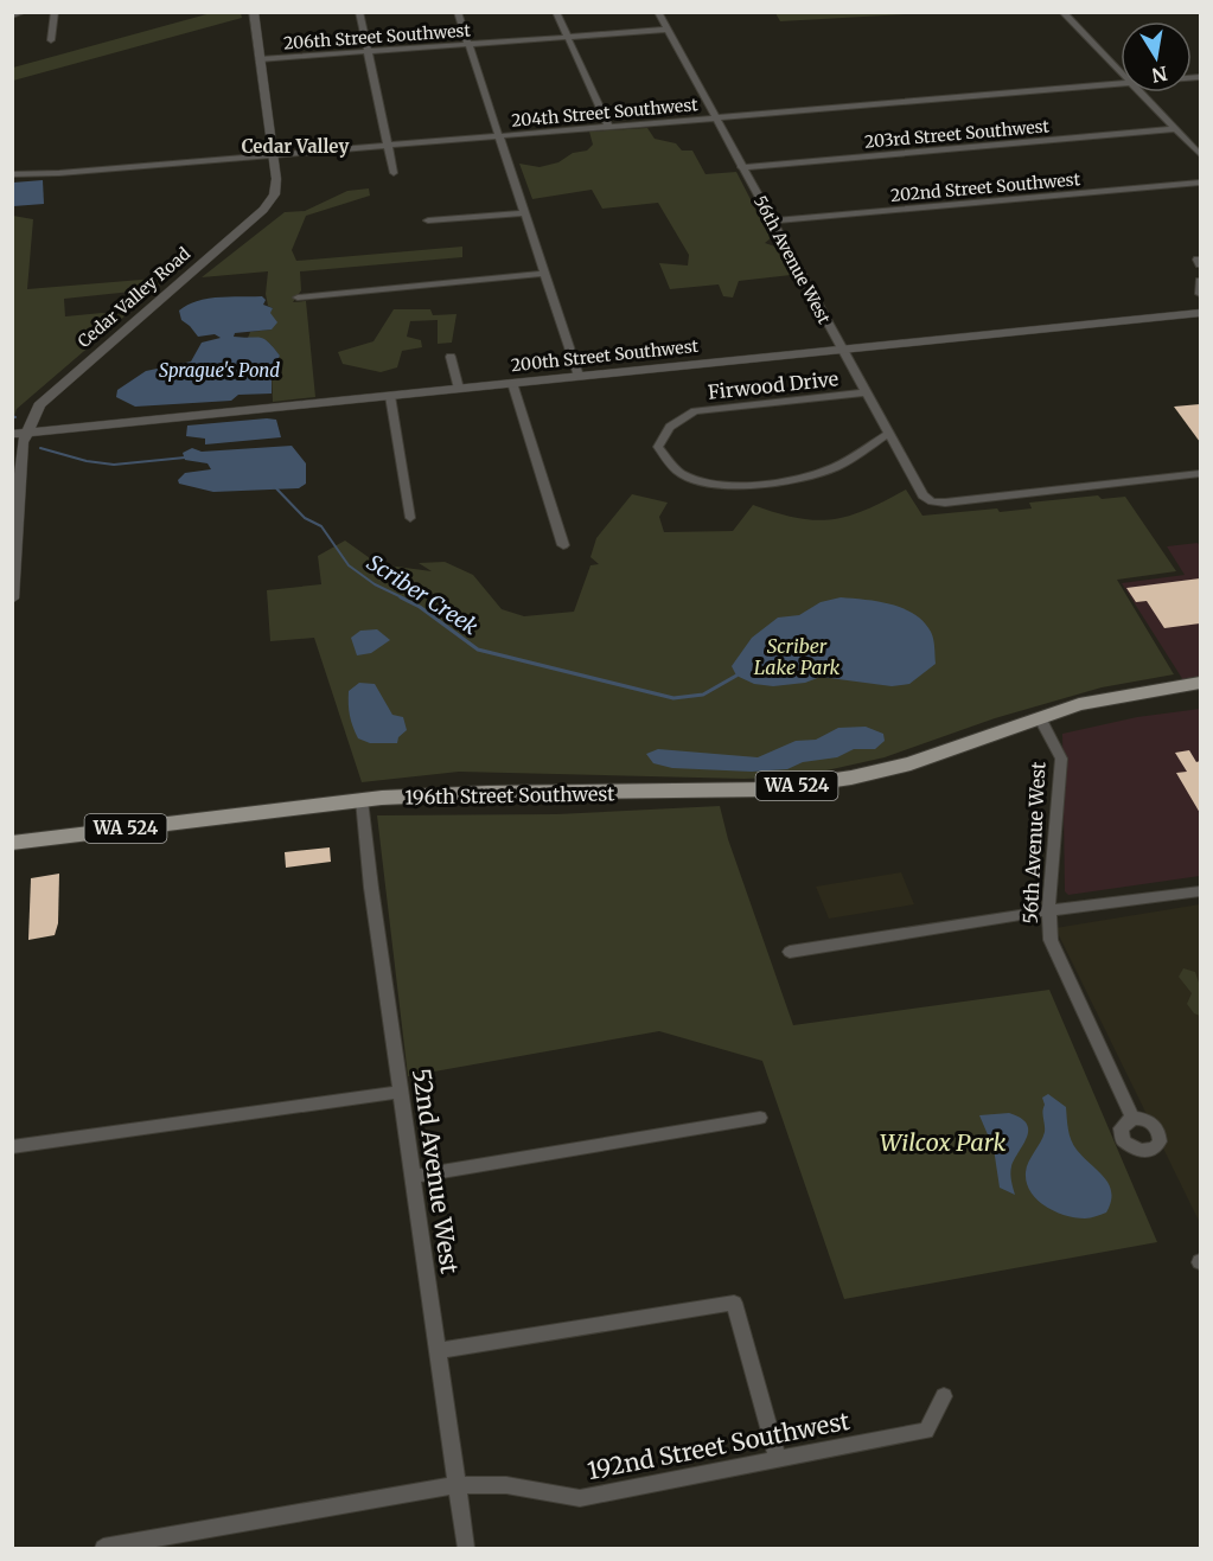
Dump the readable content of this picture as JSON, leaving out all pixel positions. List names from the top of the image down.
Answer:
{
  "streets": {
    "main road": ["WA 524", "196th Street Southwest"],
    "street": [
      "206th Street Southwest",
      "204th Street Southwest",
      "203rd Street Southwest",
      "202nd Street Southwest",
      "56th Avenue West",
      "Cedar Valley Road",
      "200th Street Southwest",
      "Firwood Drive",
      "52nd Avenue West",
      "192nd Street Southwest"
    ]
  },
  "crossings": [
    ["206th Street Southwest", "56th Avenue West"],
    ["204th Street Southwest", "56th Avenue West"],
    ["204th Street Southwest", "Cedar Valley Road"],
    ["203rd Street Southwest", "56th Avenue West"],
    ["202nd Street Southwest", "56th Avenue West"],
    ["56th Avenue West", "200th Street Southwest"],
    ["56th Avenue West", "Firwood Drive"],
    ["56th Avenue West", "196th Street Southwest"],
    ["Cedar Valley Road", "200th Street Southwest"],
    ["196th Street Southwest", "52nd Avenue West"],
    ["52nd Avenue West", "192nd Street Southwest"]
  ],
  "districts": ["Cedar Valley"],
  "water": ["Sprague's Pond", "Scriber Creek"],
  "parks": ["Scriber Lake Park", "Wilcox Park"],
  "north": "bottom"
}
